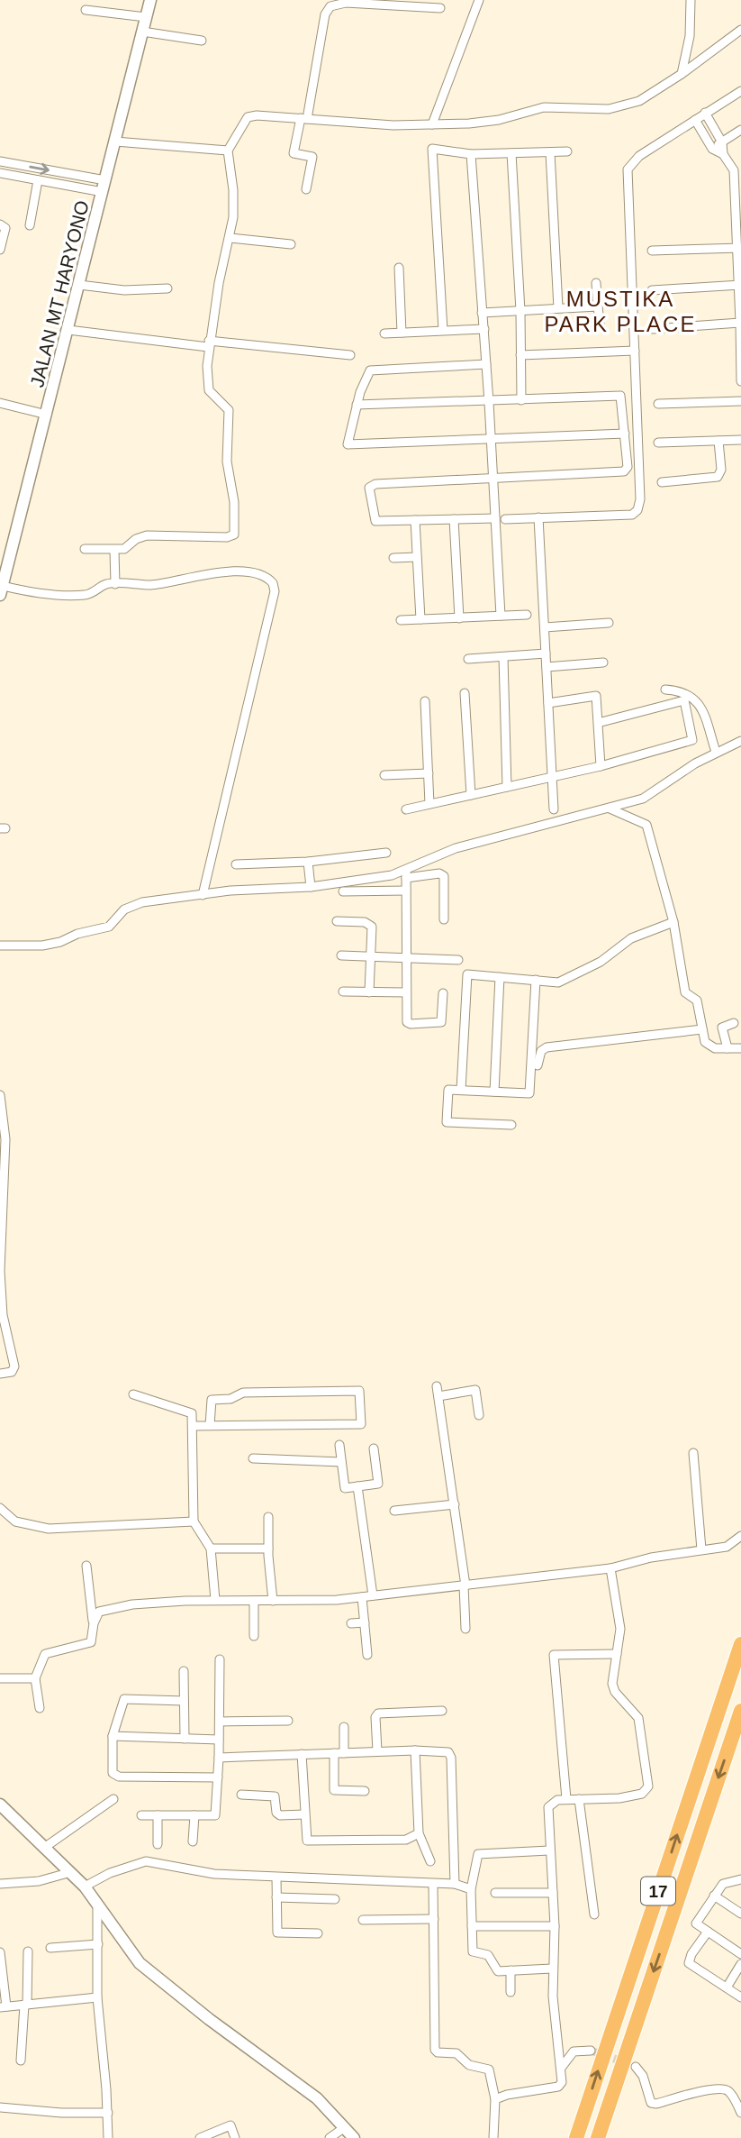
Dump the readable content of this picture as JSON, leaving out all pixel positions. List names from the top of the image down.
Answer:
{
  "streets": {
    "highway": ["17"],
    "main road": ["JALAN MT HARYONO"]
  },
  "districts": ["MUSTIKA PARK PLACE"]
}
